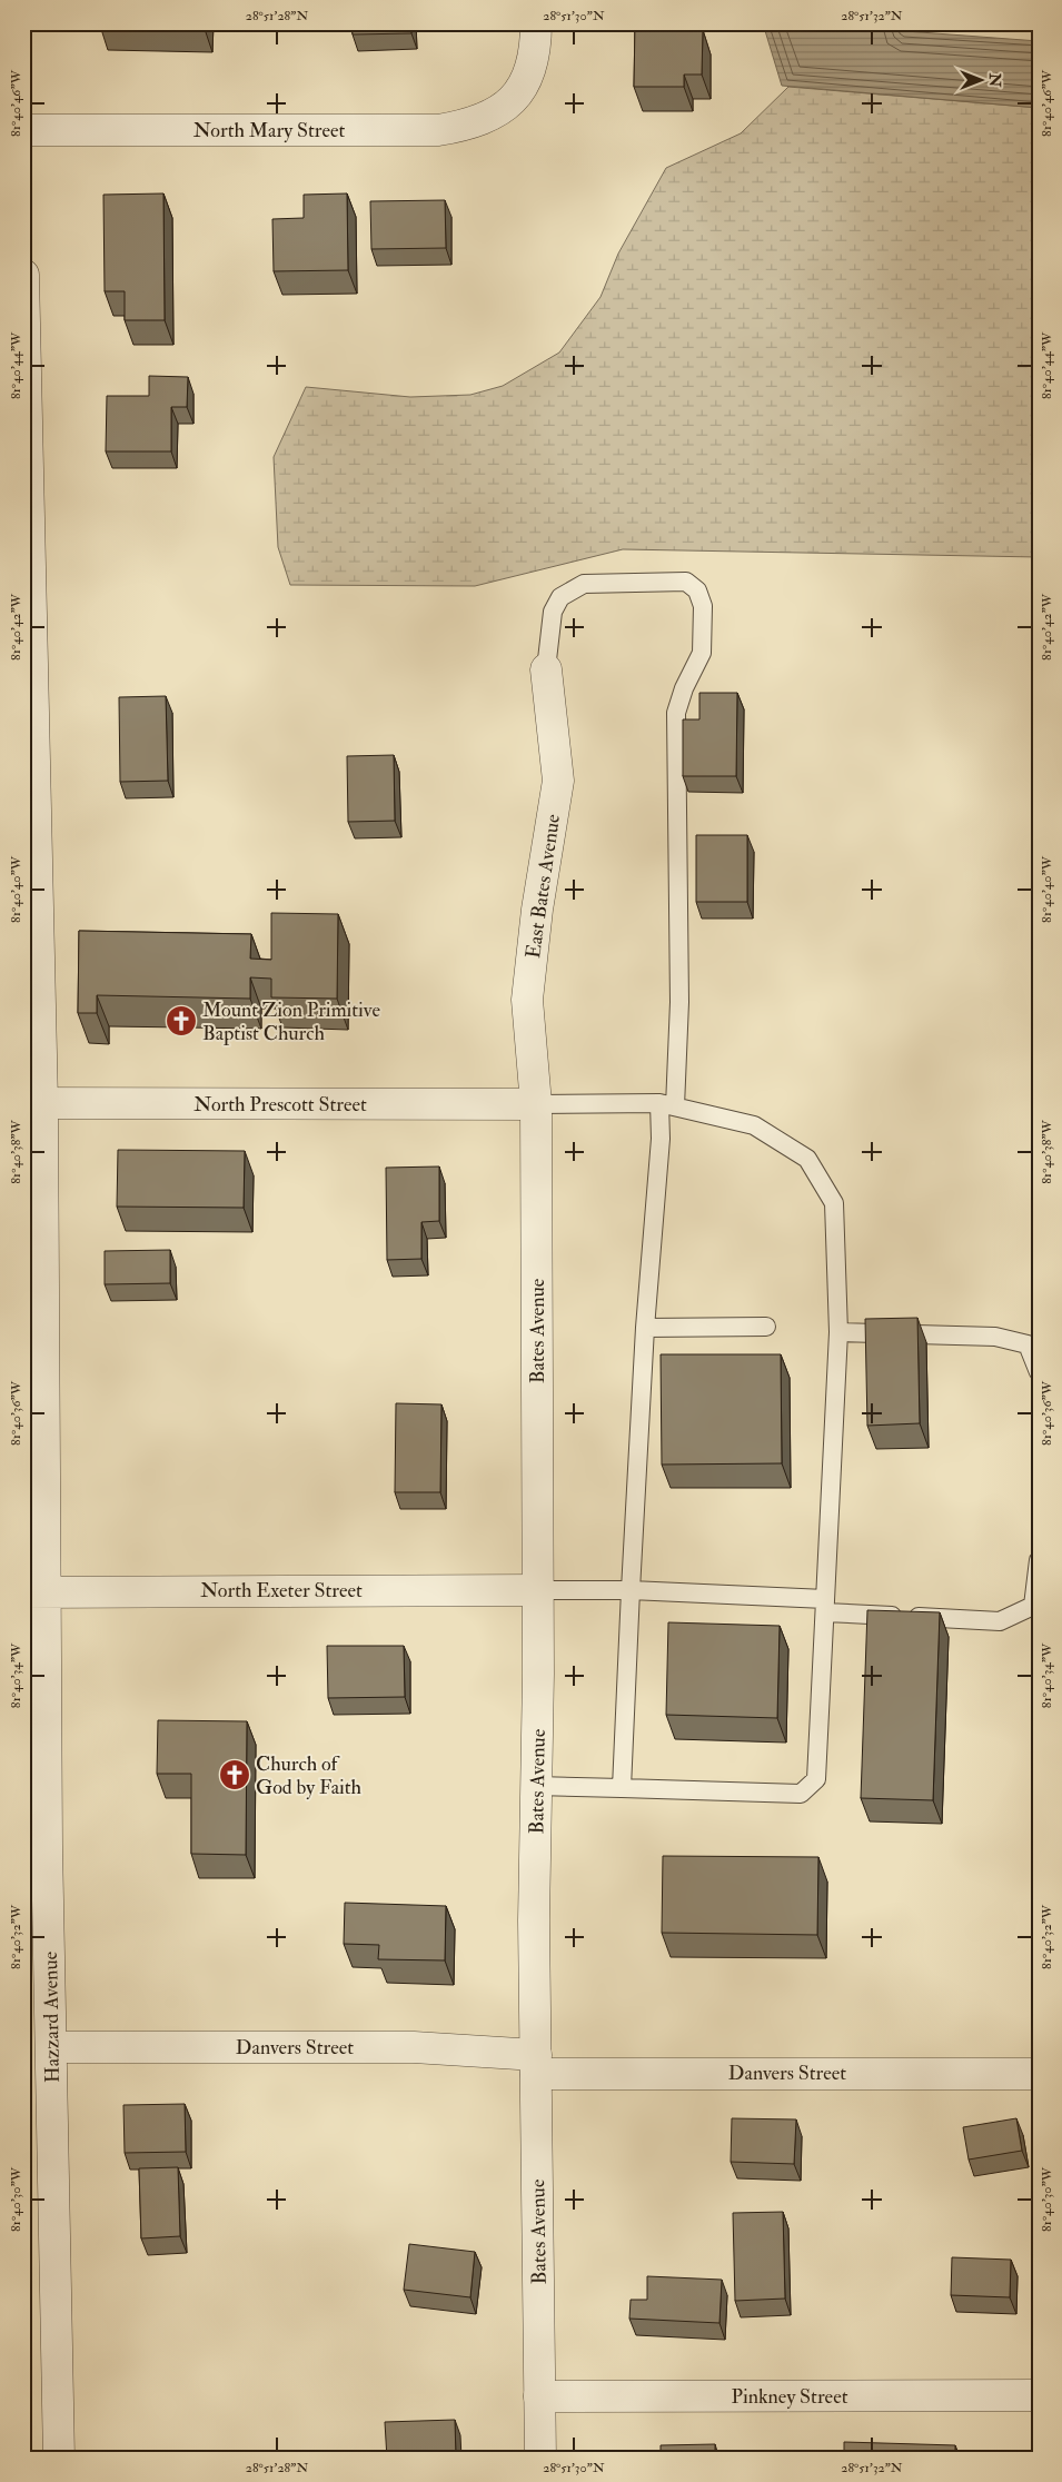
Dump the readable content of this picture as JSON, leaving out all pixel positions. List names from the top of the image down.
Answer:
{
  "streets": {
    "street": [
      "North Mary Street",
      "East Bates Avenue",
      "North Prescott Street",
      "Bates Avenue",
      "North Exeter Street",
      "Hazzard Avenue",
      "Danvers Street",
      "Pinkney Street"
    ]
  },
  "crossings": [
    ["East Bates Avenue", "North Prescott Street"],
    ["East Bates Avenue", "Bates Avenue"],
    ["North Prescott Street", "Bates Avenue"],
    ["North Prescott Street", "Hazzard Avenue"],
    ["Bates Avenue", "North Exeter Street"],
    ["Bates Avenue", "Danvers Street"],
    ["Bates Avenue", "Pinkney Street"],
    ["North Exeter Street", "Hazzard Avenue"],
    ["Hazzard Avenue", "Danvers Street"]
  ],
  "places": {
    "church": ["Mount Zion Primitive Baptist Church", "Church of God by Faith"]
  },
  "north": "right",
  "coordinates": [
    "28°51'28\"N",
    "28°51'30\"N",
    "28°51'32\"N",
    "81°40'46\"W",
    "81°40'44\"W",
    "81°40'42\"W",
    "81°40'40\"W",
    "81°40'38\"W",
    "81°40'36\"W",
    "81°40'34\"W",
    "81°40'32\"W",
    "81°40'30\"W"
  ]
}
